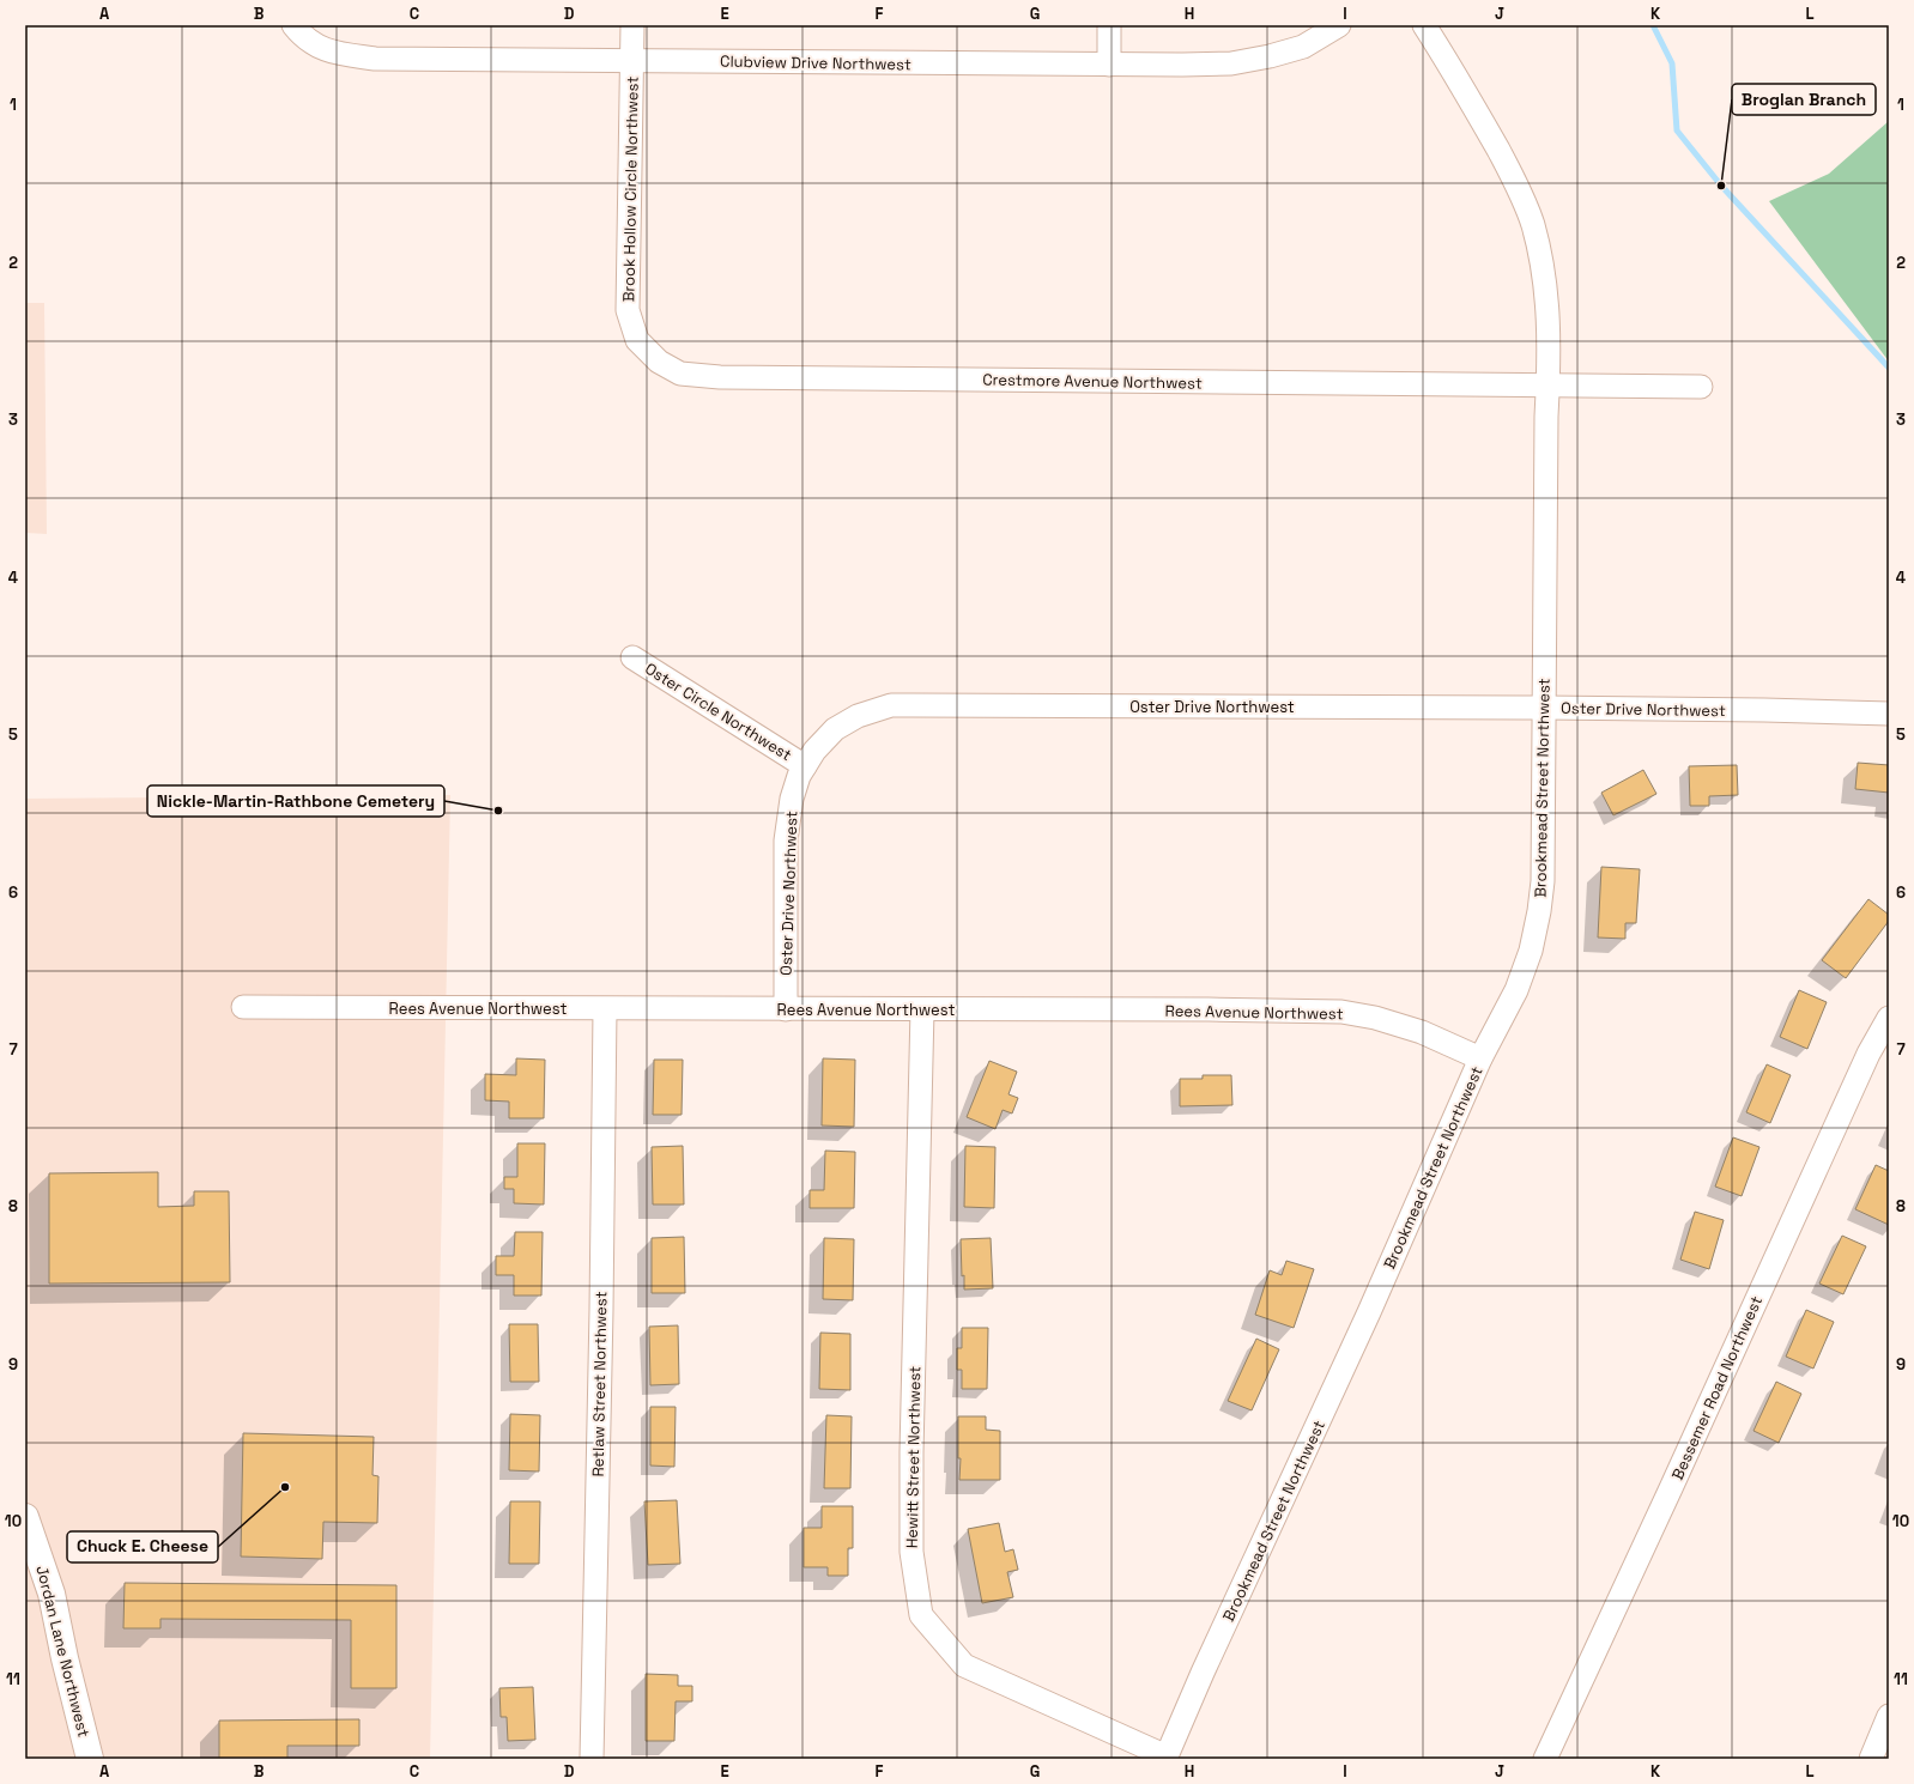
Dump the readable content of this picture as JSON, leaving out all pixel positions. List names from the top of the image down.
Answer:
{
  "streets": {
    "main road": ["Jordan Lane Northwest"],
    "street": [
      "Clubview Drive Northwest",
      "Brook Hollow Circle Northwest",
      "Crestmore Avenue Northwest",
      "Oster Drive Northwest",
      "Oster Circle Northwest",
      "Brookmead Street Northwest",
      "Rees Avenue Northwest",
      "Retlaw Street Northwest",
      "Bessemer Road Northwest",
      "Hewitt Street Northwest"
    ]
  },
  "crossings": [
    ["Clubview Drive Northwest", "Brook Hollow Circle Northwest"],
    ["Brook Hollow Circle Northwest", "Crestmore Avenue Northwest"],
    ["Crestmore Avenue Northwest", "Brookmead Street Northwest"],
    ["Oster Drive Northwest", "Oster Circle Northwest"],
    ["Oster Drive Northwest", "Brookmead Street Northwest"],
    ["Oster Drive Northwest", "Rees Avenue Northwest"],
    ["Brookmead Street Northwest", "Rees Avenue Northwest"],
    ["Brookmead Street Northwest", "Hewitt Street Northwest"],
    ["Rees Avenue Northwest", "Retlaw Street Northwest"],
    ["Rees Avenue Northwest", "Hewitt Street Northwest"]
  ],
  "places": ["Broglan Branch", "Nickle-Martin-Rathbone Cemetery", "Chuck E. Cheese"],
  "grid": {
    "columns": [
      "A",
      "B",
      "C",
      "D",
      "E",
      "F",
      "G",
      "H",
      "I",
      "J",
      "K",
      "L"
    ],
    "rows": [
      "1",
      "2",
      "3",
      "4",
      "5",
      "6",
      "7",
      "8",
      "9",
      "10",
      "11"
    ]
  }
}
